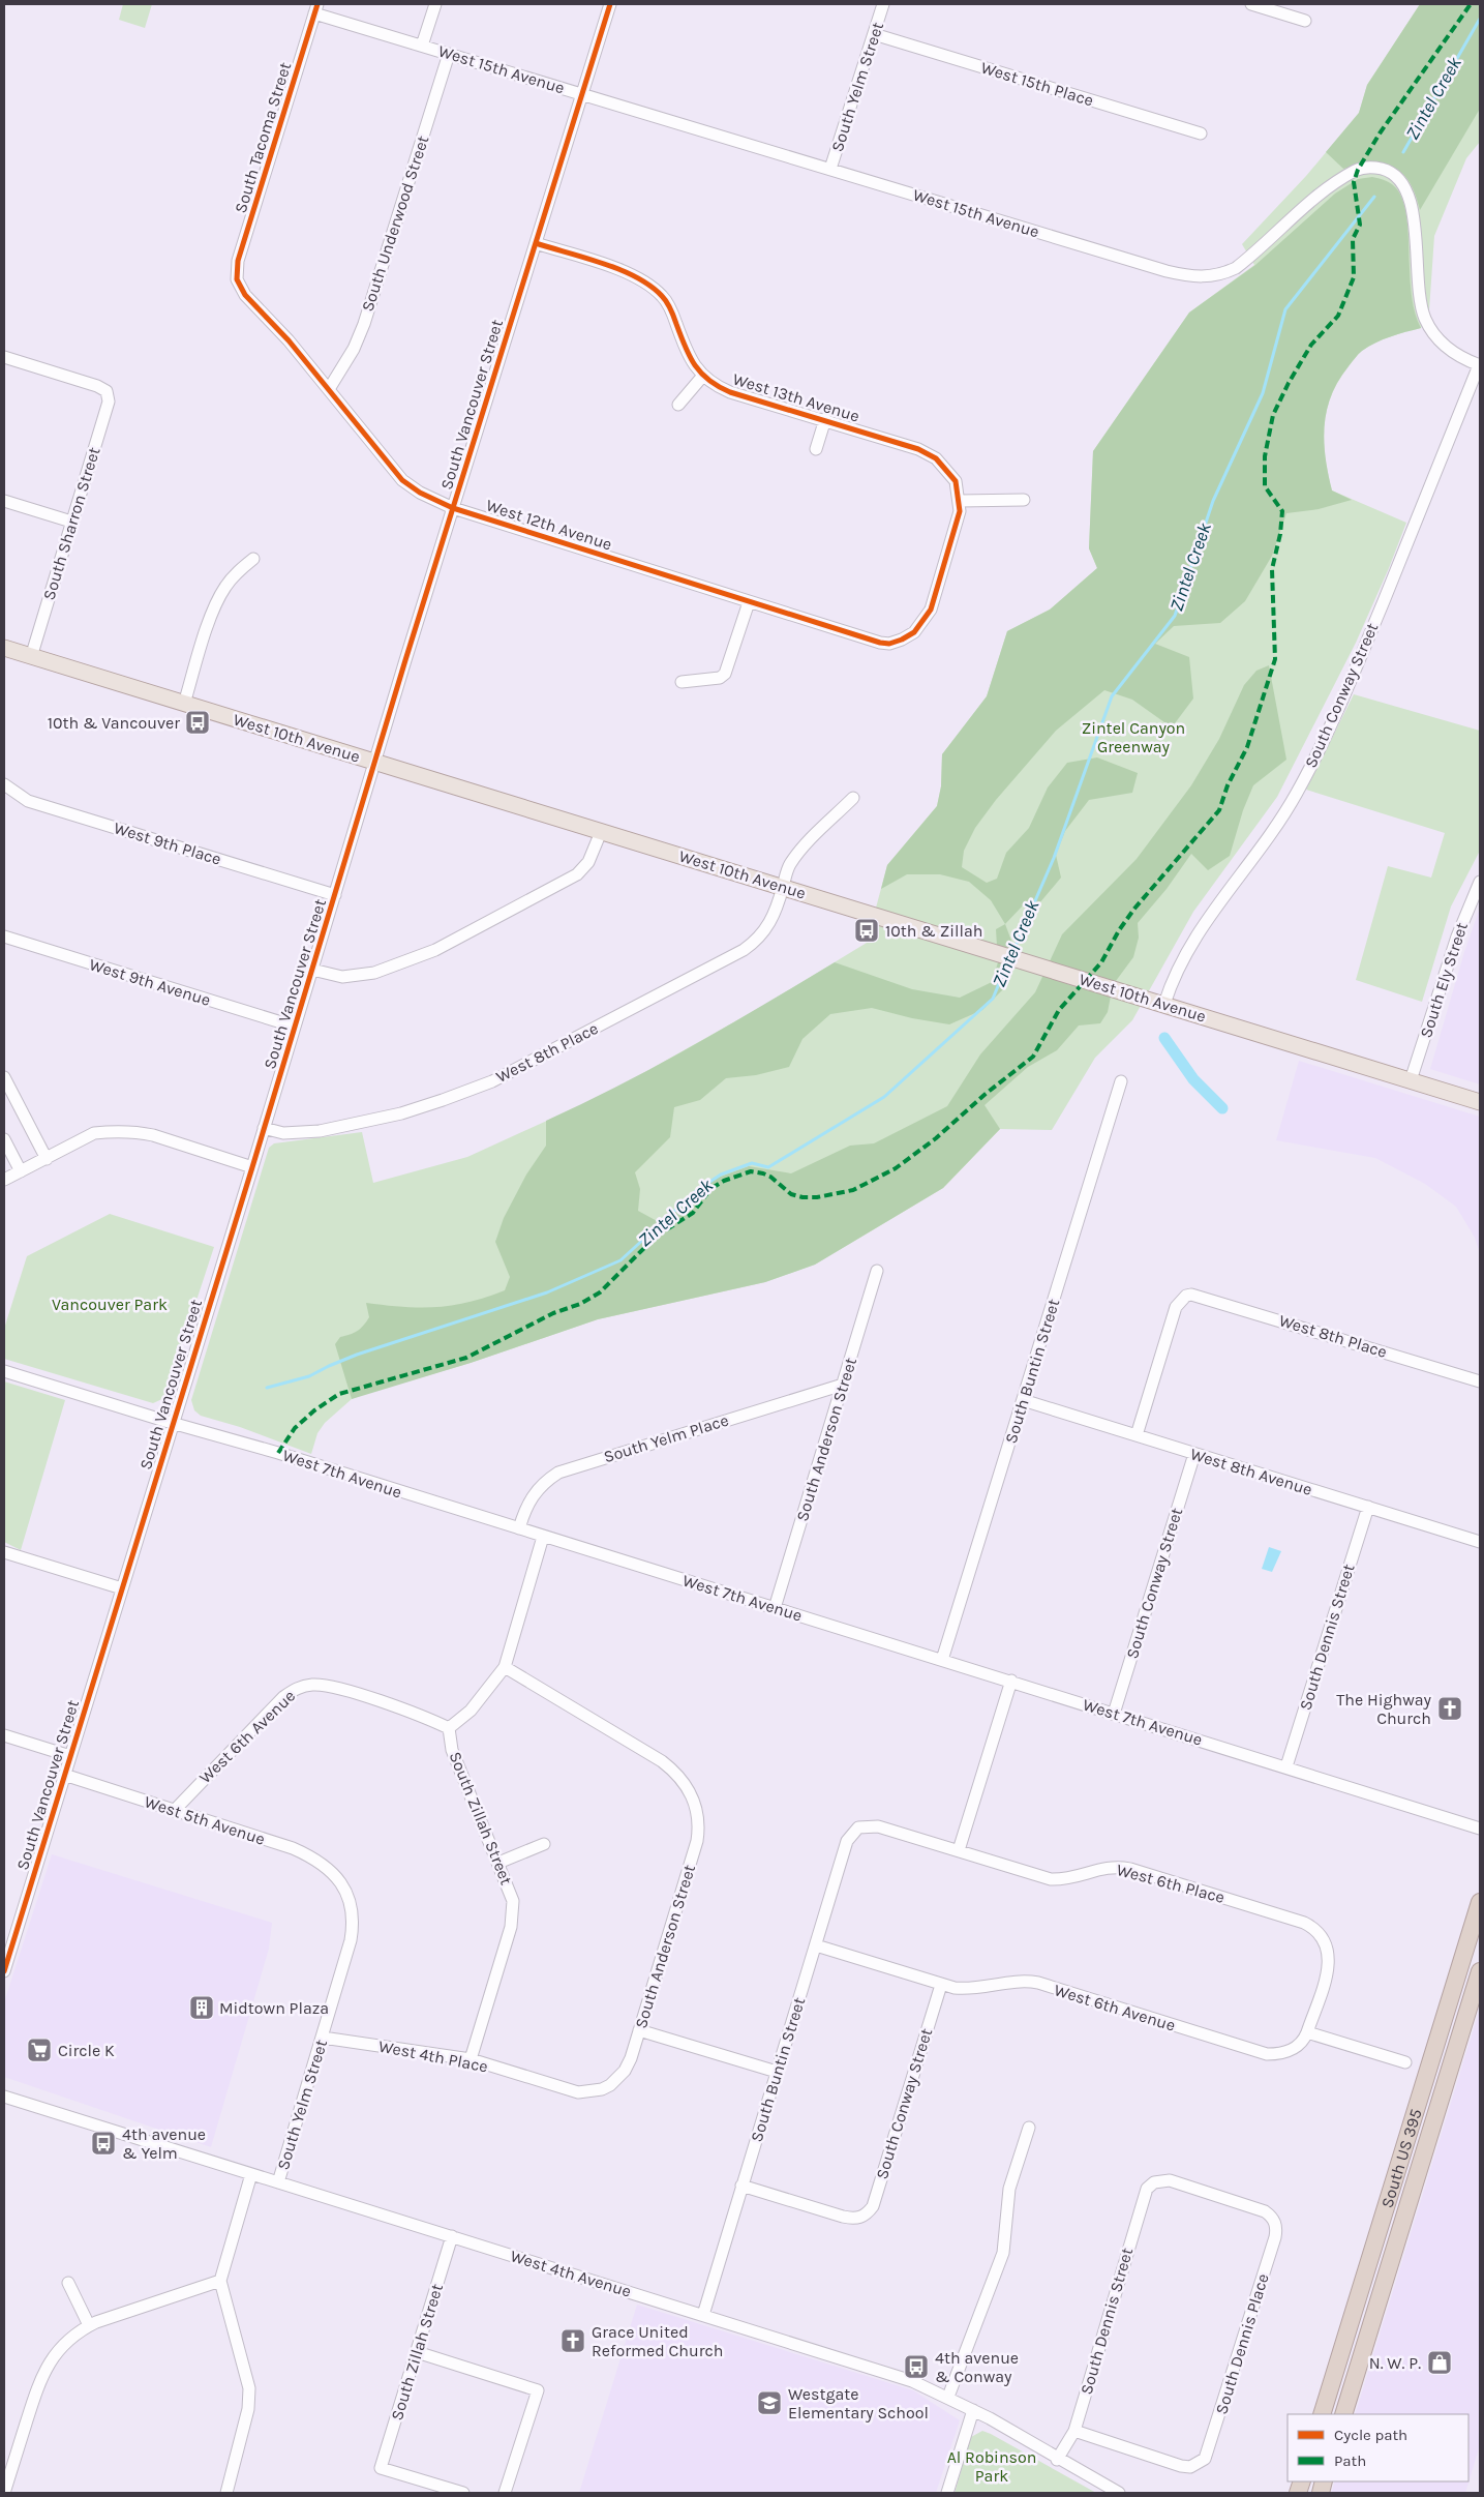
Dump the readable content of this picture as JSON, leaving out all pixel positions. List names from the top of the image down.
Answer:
{
  "streets": {
    "highway": ["South US 395"],
    "main road": ["West 10th Avenue"],
    "street": [
      "West 15th Avenue",
      "West 15th Place",
      "South Yelm Street",
      "South Tacoma Street",
      "South Underwood Street",
      "West 13th Avenue",
      "South Vancouver Street",
      "South Sharron Street",
      "West 12th Avenue",
      "South Conway Street",
      "West 9th Place",
      "South Ely Street",
      "West 9th Avenue",
      "West 8th Place",
      "South Buntin Street",
      "South Yelm Place",
      "South Anderson Street",
      "West 8th Avenue",
      "West 7th Avenue",
      "South Dennis Street",
      "West 6th Avenue",
      "South Zillah Street",
      "West 5th Avenue",
      "West 6th Place",
      "West 4th Place",
      "West 4th Avenue",
      "South Dennis Place"
    ]
  },
  "crossings": [
    ["West 15th Avenue", "South Yelm Street"],
    ["West 15th Avenue", "South Tacoma Street"],
    ["West 15th Avenue", "South Underwood Street"],
    ["West 15th Avenue", "South Vancouver Street"],
    ["West 15th Avenue", "South Conway Street"],
    ["West 15th Place", "South Yelm Street"],
    ["South Yelm Street", "West 5th Avenue"],
    ["South Yelm Street", "West 4th Place"],
    ["South Yelm Street", "West 4th Avenue"],
    ["South Tacoma Street", "West 12th Avenue"],
    ["South Underwood Street", "West 12th Avenue"],
    ["West 13th Avenue", "South Vancouver Street"],
    ["West 13th Avenue", "West 12th Avenue"],
    ["South Vancouver Street", "West 12th Avenue"],
    ["South Vancouver Street", "West 10th Avenue"],
    ["South Vancouver Street", "West 9th Place"],
    ["South Vancouver Street", "West 9th Avenue"],
    ["South Vancouver Street", "West 8th Place"],
    ["South Vancouver Street", "West 7th Avenue"],
    ["South Vancouver Street", "West 5th Avenue"],
    ["South Sharron Street", "West 10th Avenue"],
    ["South Conway Street", "West 10th Avenue"],
    ["South Conway Street", "South Buntin Street"],
    ["South Conway Street", "West 8th Avenue"],
    ["South Conway Street", "West 7th Avenue"],
    ["South Conway Street", "West 6th Avenue"],
    ["West 10th Avenue", "South Ely Street"],
    ["West 10th Avenue", "West 8th Place"],
    ["West 8th Place", "West 8th Avenue"],
    ["South Buntin Street", "West 8th Avenue"],
    ["South Buntin Street", "West 7th Avenue"],
    ["South Buntin Street", "West 6th Avenue"],
    ["South Buntin Street", "West 6th Place"],
    ["South Buntin Street", "West 4th Avenue"],
    ["South Yelm Place", "South Anderson Street"],
    ["South Yelm Place", "West 7th Avenue"],
    ["South Anderson Street", "West 7th Avenue"],
    ["South Anderson Street", "South Zillah Street"],
    ["South Anderson Street", "West 4th Place"],
    ["West 8th Avenue", "South Dennis Street"],
    ["West 7th Avenue", "South Dennis Street"],
    ["West 7th Avenue", "South Zillah Street"],
    ["South Dennis Street", "West 4th Avenue"],
    ["South Dennis Street", "South Dennis Place"],
    ["West 6th Avenue", "South Zillah Street"],
    ["West 6th Avenue", "West 5th Avenue"],
    ["West 6th Avenue", "West 6th Place"],
    ["South Zillah Street", "West 4th Place"],
    ["South Zillah Street", "West 4th Avenue"]
  ],
  "water": ["Zintel Creek"],
  "parks": ["Zintel Canyon Greenway", "Vancouver Park", "Al Robinson Park"],
  "places": {
    "bus stop": [
      "10th & Vancouver",
      "10th & Zillah",
      "4th avenue & Yelm",
      "4th avenue & Conway"
    ],
    "church": ["The Highway Church", "Grace United Reformed Church"],
    "building": ["Midtown Plaza"],
    "supermarket": ["Circle K"],
    "shop": ["N. W. P."],
    "school or university": ["Westgate Elementary School"]
  },
  "legend": ["Cycle path", "Path"]
}
